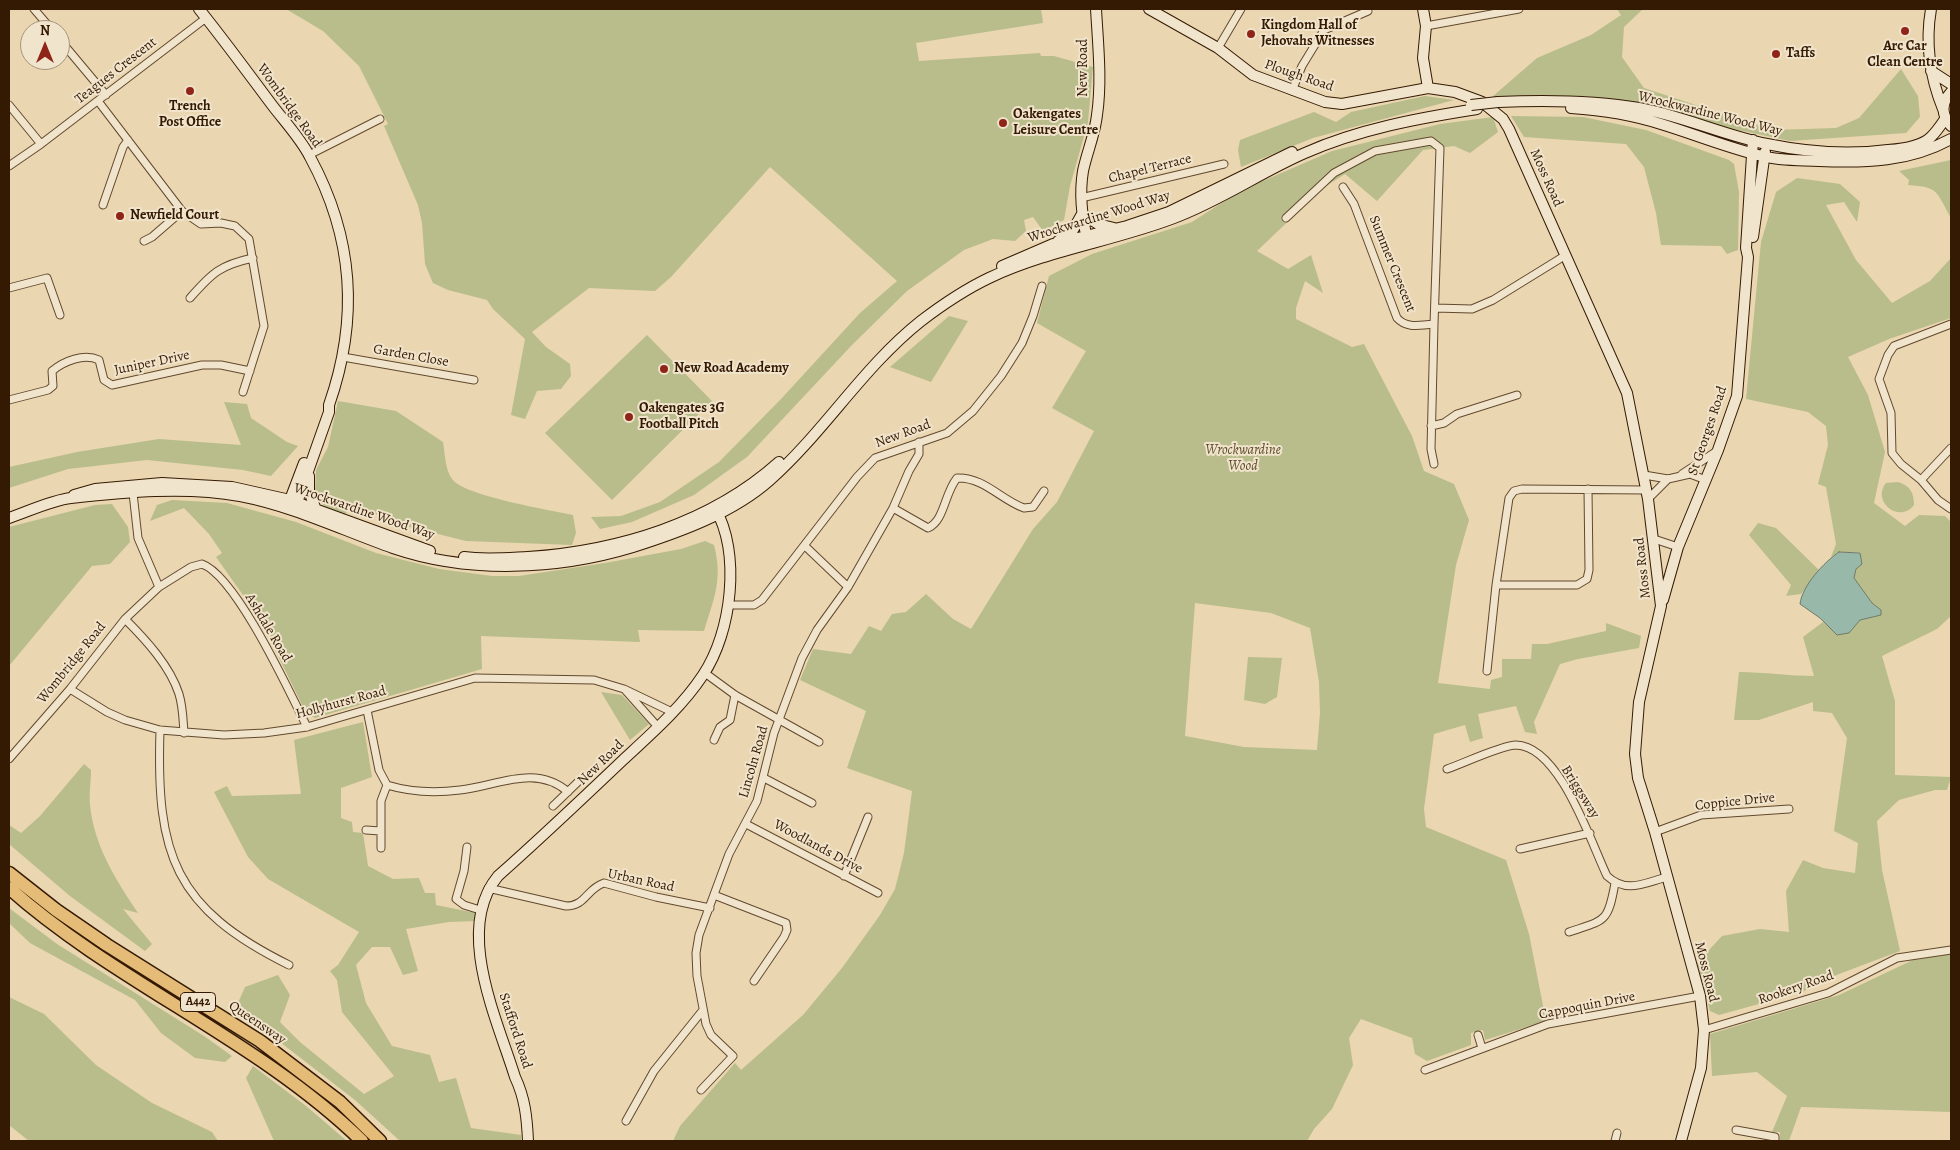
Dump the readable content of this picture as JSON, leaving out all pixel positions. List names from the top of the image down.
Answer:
{
  "streets": {
    "highway": ["A442", "Queensway"],
    "main road": [
      "New Road",
      "Plough Road",
      "Wombridge Road",
      "Wrockwardine Wood Way",
      "Moss Road",
      "St Georges Road",
      "Stafford Road"
    ],
    "street": [
      "Teagues Crescent",
      "Chapel Terrace",
      "Summer Crescent",
      "Garden Close",
      "Juniper Drive",
      "Ashdale Road",
      "Hollyhurst Road",
      "Lincoln Road",
      "Briggsway",
      "Coppice Drive",
      "Woodlands Drive",
      "Urban Road",
      "Rookery Road",
      "Cappoquin Drive"
    ]
  },
  "crossings": [
    ["New Road", "Wrockwardine Wood Way"],
    ["New Road", "Chapel Terrace"],
    ["New Road", "Hollyhurst Road"],
    ["New Road", "Lincoln Road"],
    ["New Road", "Urban Road"],
    ["New Road", "Stafford Road"],
    ["Teagues Crescent", "Wombridge Road"],
    ["Plough Road", "Moss Road"],
    ["Wombridge Road", "Wrockwardine Wood Way"],
    ["Wombridge Road", "Garden Close"],
    ["Wombridge Road", "Ashdale Road"],
    ["Wombridge Road", "Hollyhurst Road"],
    ["Wrockwardine Wood Way", "St Georges Road"],
    ["Moss Road", "St Georges Road"],
    ["Moss Road", "Coppice Drive"],
    ["Moss Road", "Rookery Road"],
    ["Moss Road", "Cappoquin Drive"],
    ["Ashdale Road", "Hollyhurst Road"],
    ["Lincoln Road", "Woodlands Drive"],
    ["Lincoln Road", "Urban Road"],
    ["A442", "Queensway"]
  ],
  "parks": ["Wrockwardine Wood"],
  "places": [
    "Arc Car Clean Centre",
    "Kingdom Hall of Jehovahs Witnesses",
    "Taffs",
    "Trench Post Office",
    "Oakengates Leisure Centre",
    "Newfield Court",
    "New Road Academy",
    "Oakengates 3G Football Pitch"
  ],
  "north": "top"
}
